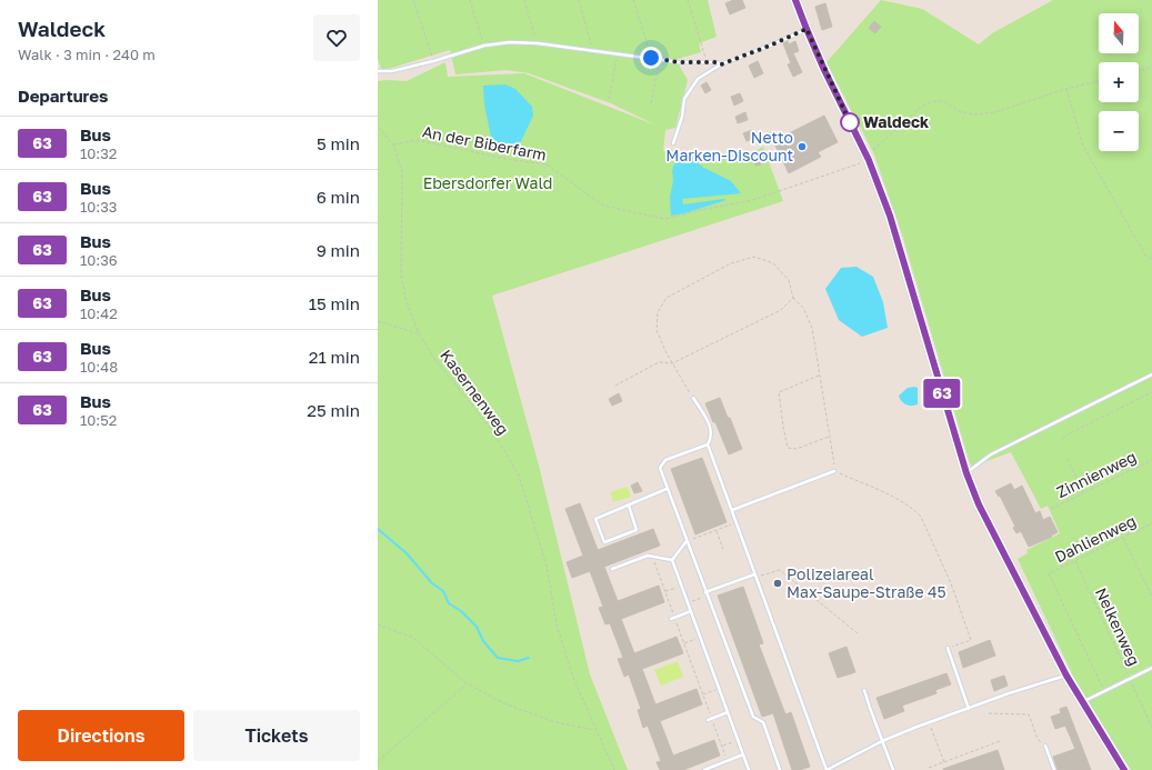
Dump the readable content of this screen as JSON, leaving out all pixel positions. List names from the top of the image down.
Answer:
{
  "streets": {
    "path": [
      "An der Biberfarm",
      "Kasernenweg",
      "Zinnienweg",
      "Dahlienweg",
      "Nelkenweg"
    ]
  },
  "crossings": [
    ["An der Biberfarm", "Kasernenweg"],
    ["Dahlienweg", "Nelkenweg"]
  ],
  "parks": ["Ebersdorfer Wald"],
  "places": ["Waldeck", "Netto Marken-Discount", "Polizeiareal Max-Saupe-Straße 45"],
  "lines": ["bus line 63"],
  "north": "top",
  "page": {
    "heading": [
      ["Waldeck", "Walk · 3 min · 240 m"],
      "Departures"
    ],
    "on_map": "63",
    "map_buttons": ["+", "−"],
    "list": [
      {
        "mark": "63",
        "name": "Bus",
        "note": "10:32",
        "value": "5 min"
      },
      {
        "mark": "63",
        "name": "Bus",
        "note": "10:33",
        "value": "6 min"
      },
      {
        "mark": "63",
        "name": "Bus",
        "note": "10:36",
        "value": "9 min"
      },
      {
        "mark": "63",
        "name": "Bus",
        "note": "10:42",
        "value": "15 min"
      },
      {
        "mark": "63",
        "name": "Bus",
        "note": "10:48",
        "value": "21 min"
      },
      {
        "mark": "63",
        "name": "Bus",
        "note": "10:52",
        "value": "25 min"
      }
    ],
    "buttons": ["Directions", "Tickets"]
  }
}
